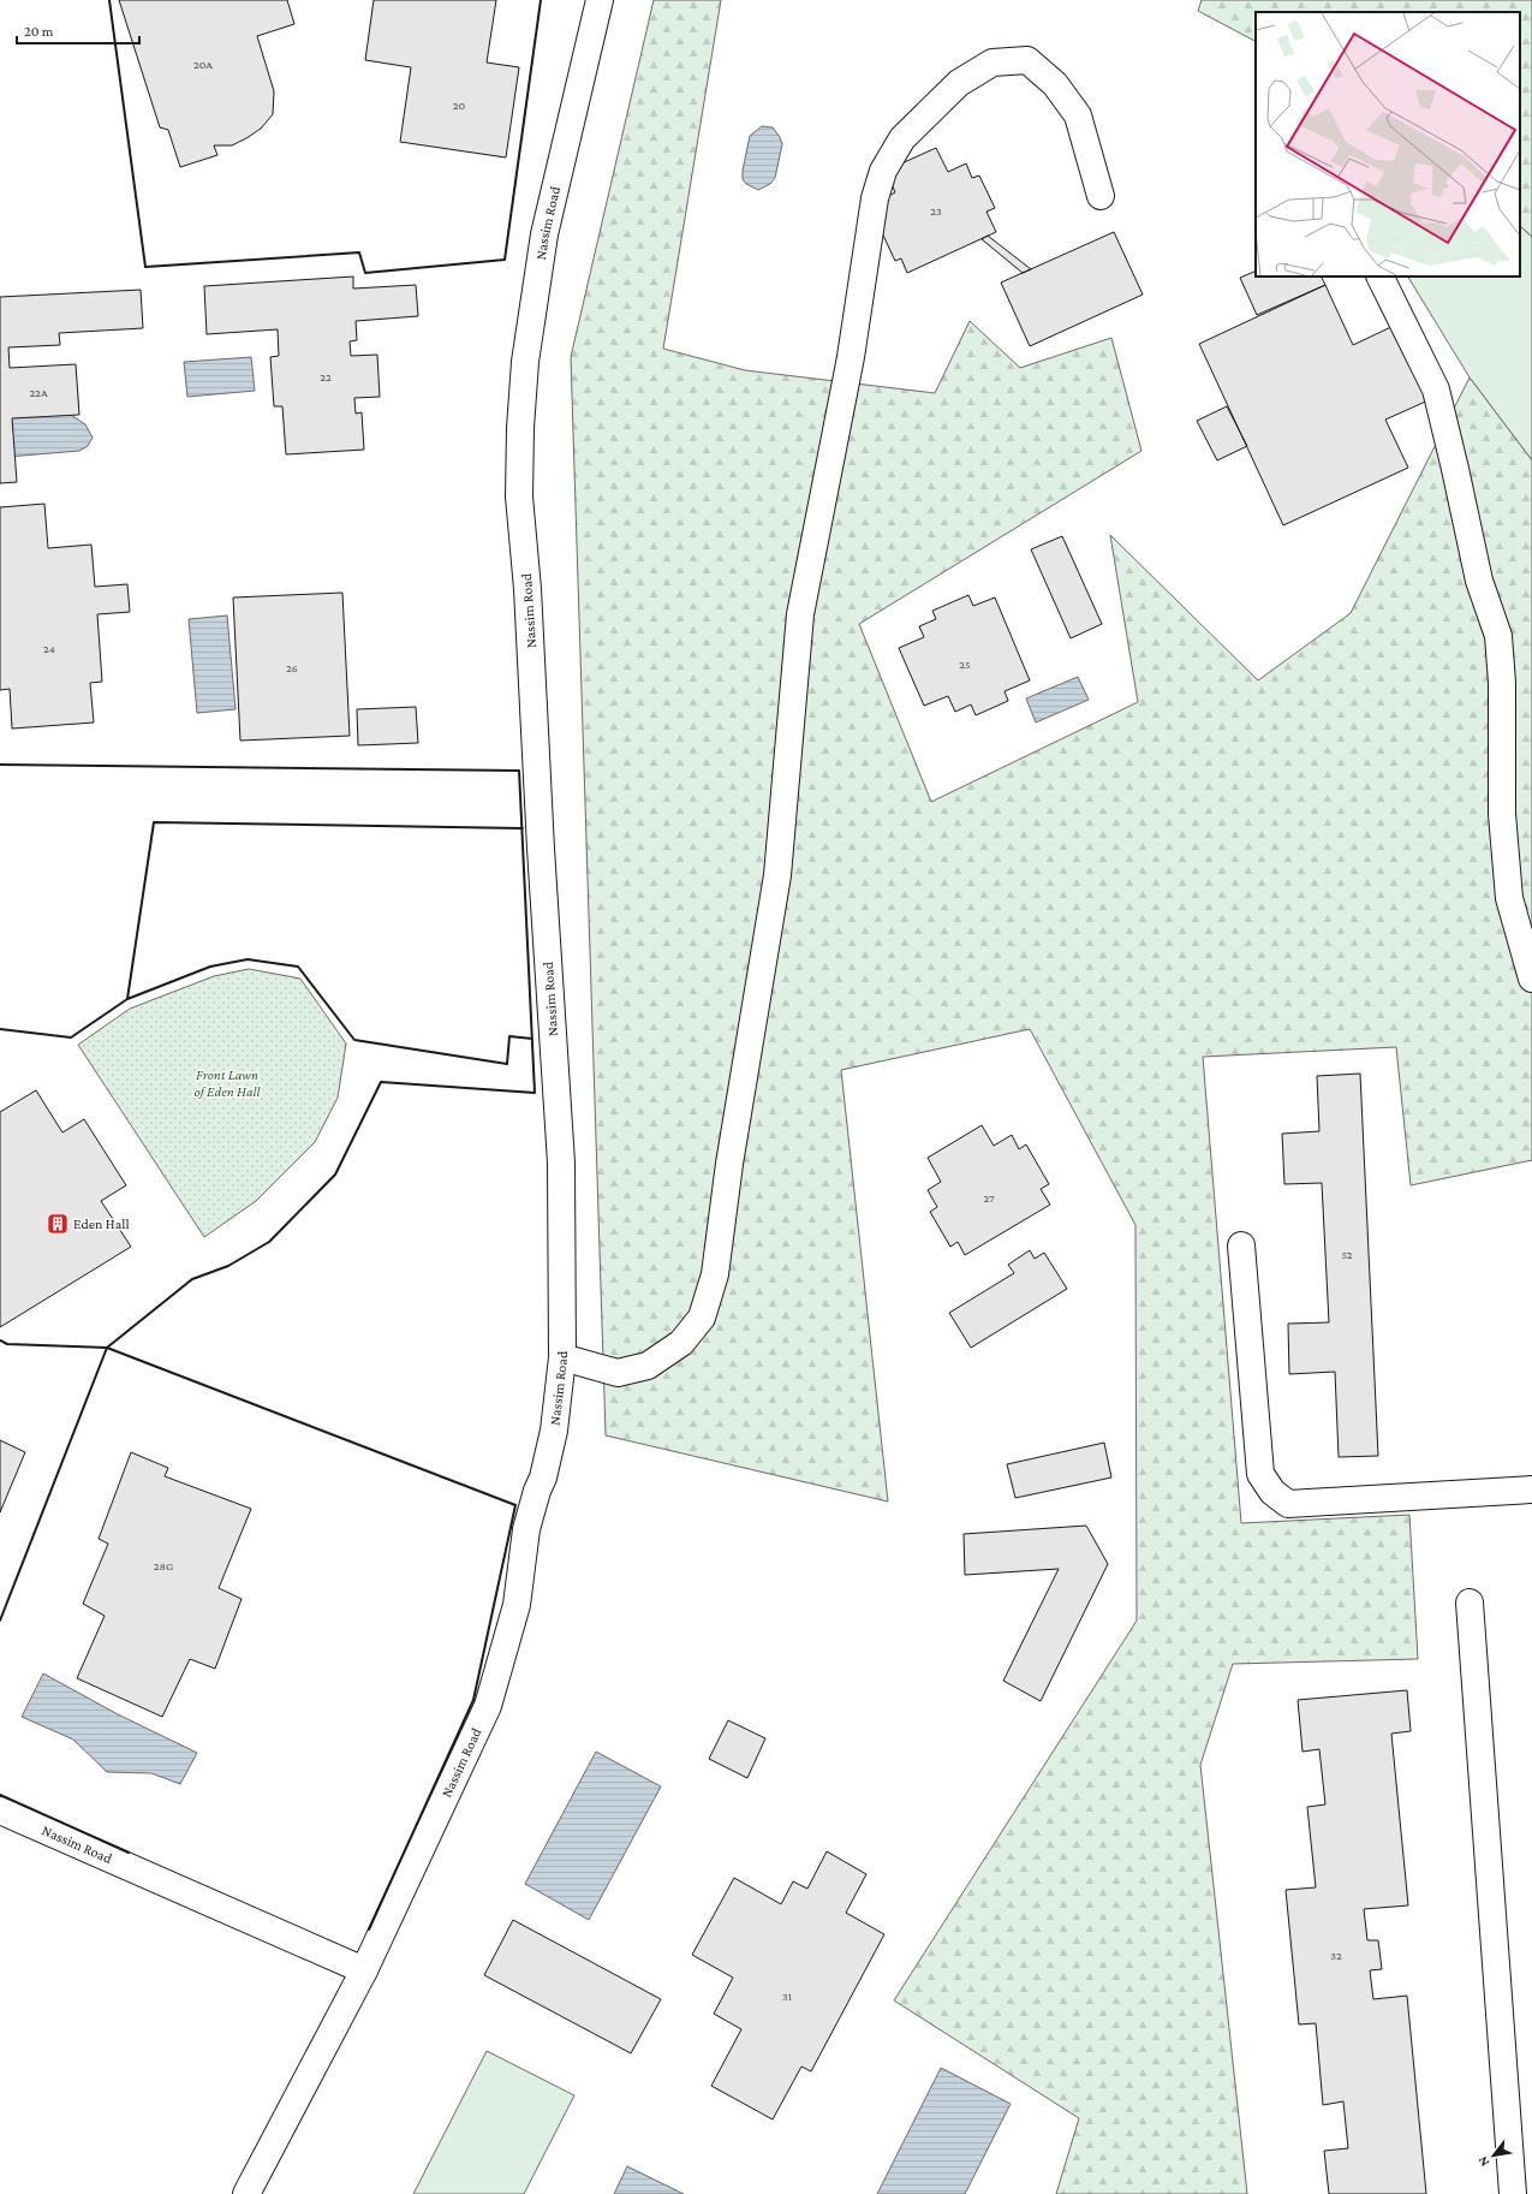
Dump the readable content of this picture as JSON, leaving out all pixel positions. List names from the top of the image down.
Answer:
{
  "streets": {
    "street": ["Nassim Road"]
  },
  "parks": ["Front Lawn of Eden Hall"],
  "places": {
    "building": ["Eden Hall"]
  },
  "house_numbers": [
    "20A",
    "20",
    "23",
    "22",
    "22A",
    "24",
    "25",
    "26",
    "27",
    "52",
    "28G",
    "32",
    "31"
  ],
  "scale_bar": "20 m",
  "north": "bottom left"
}
